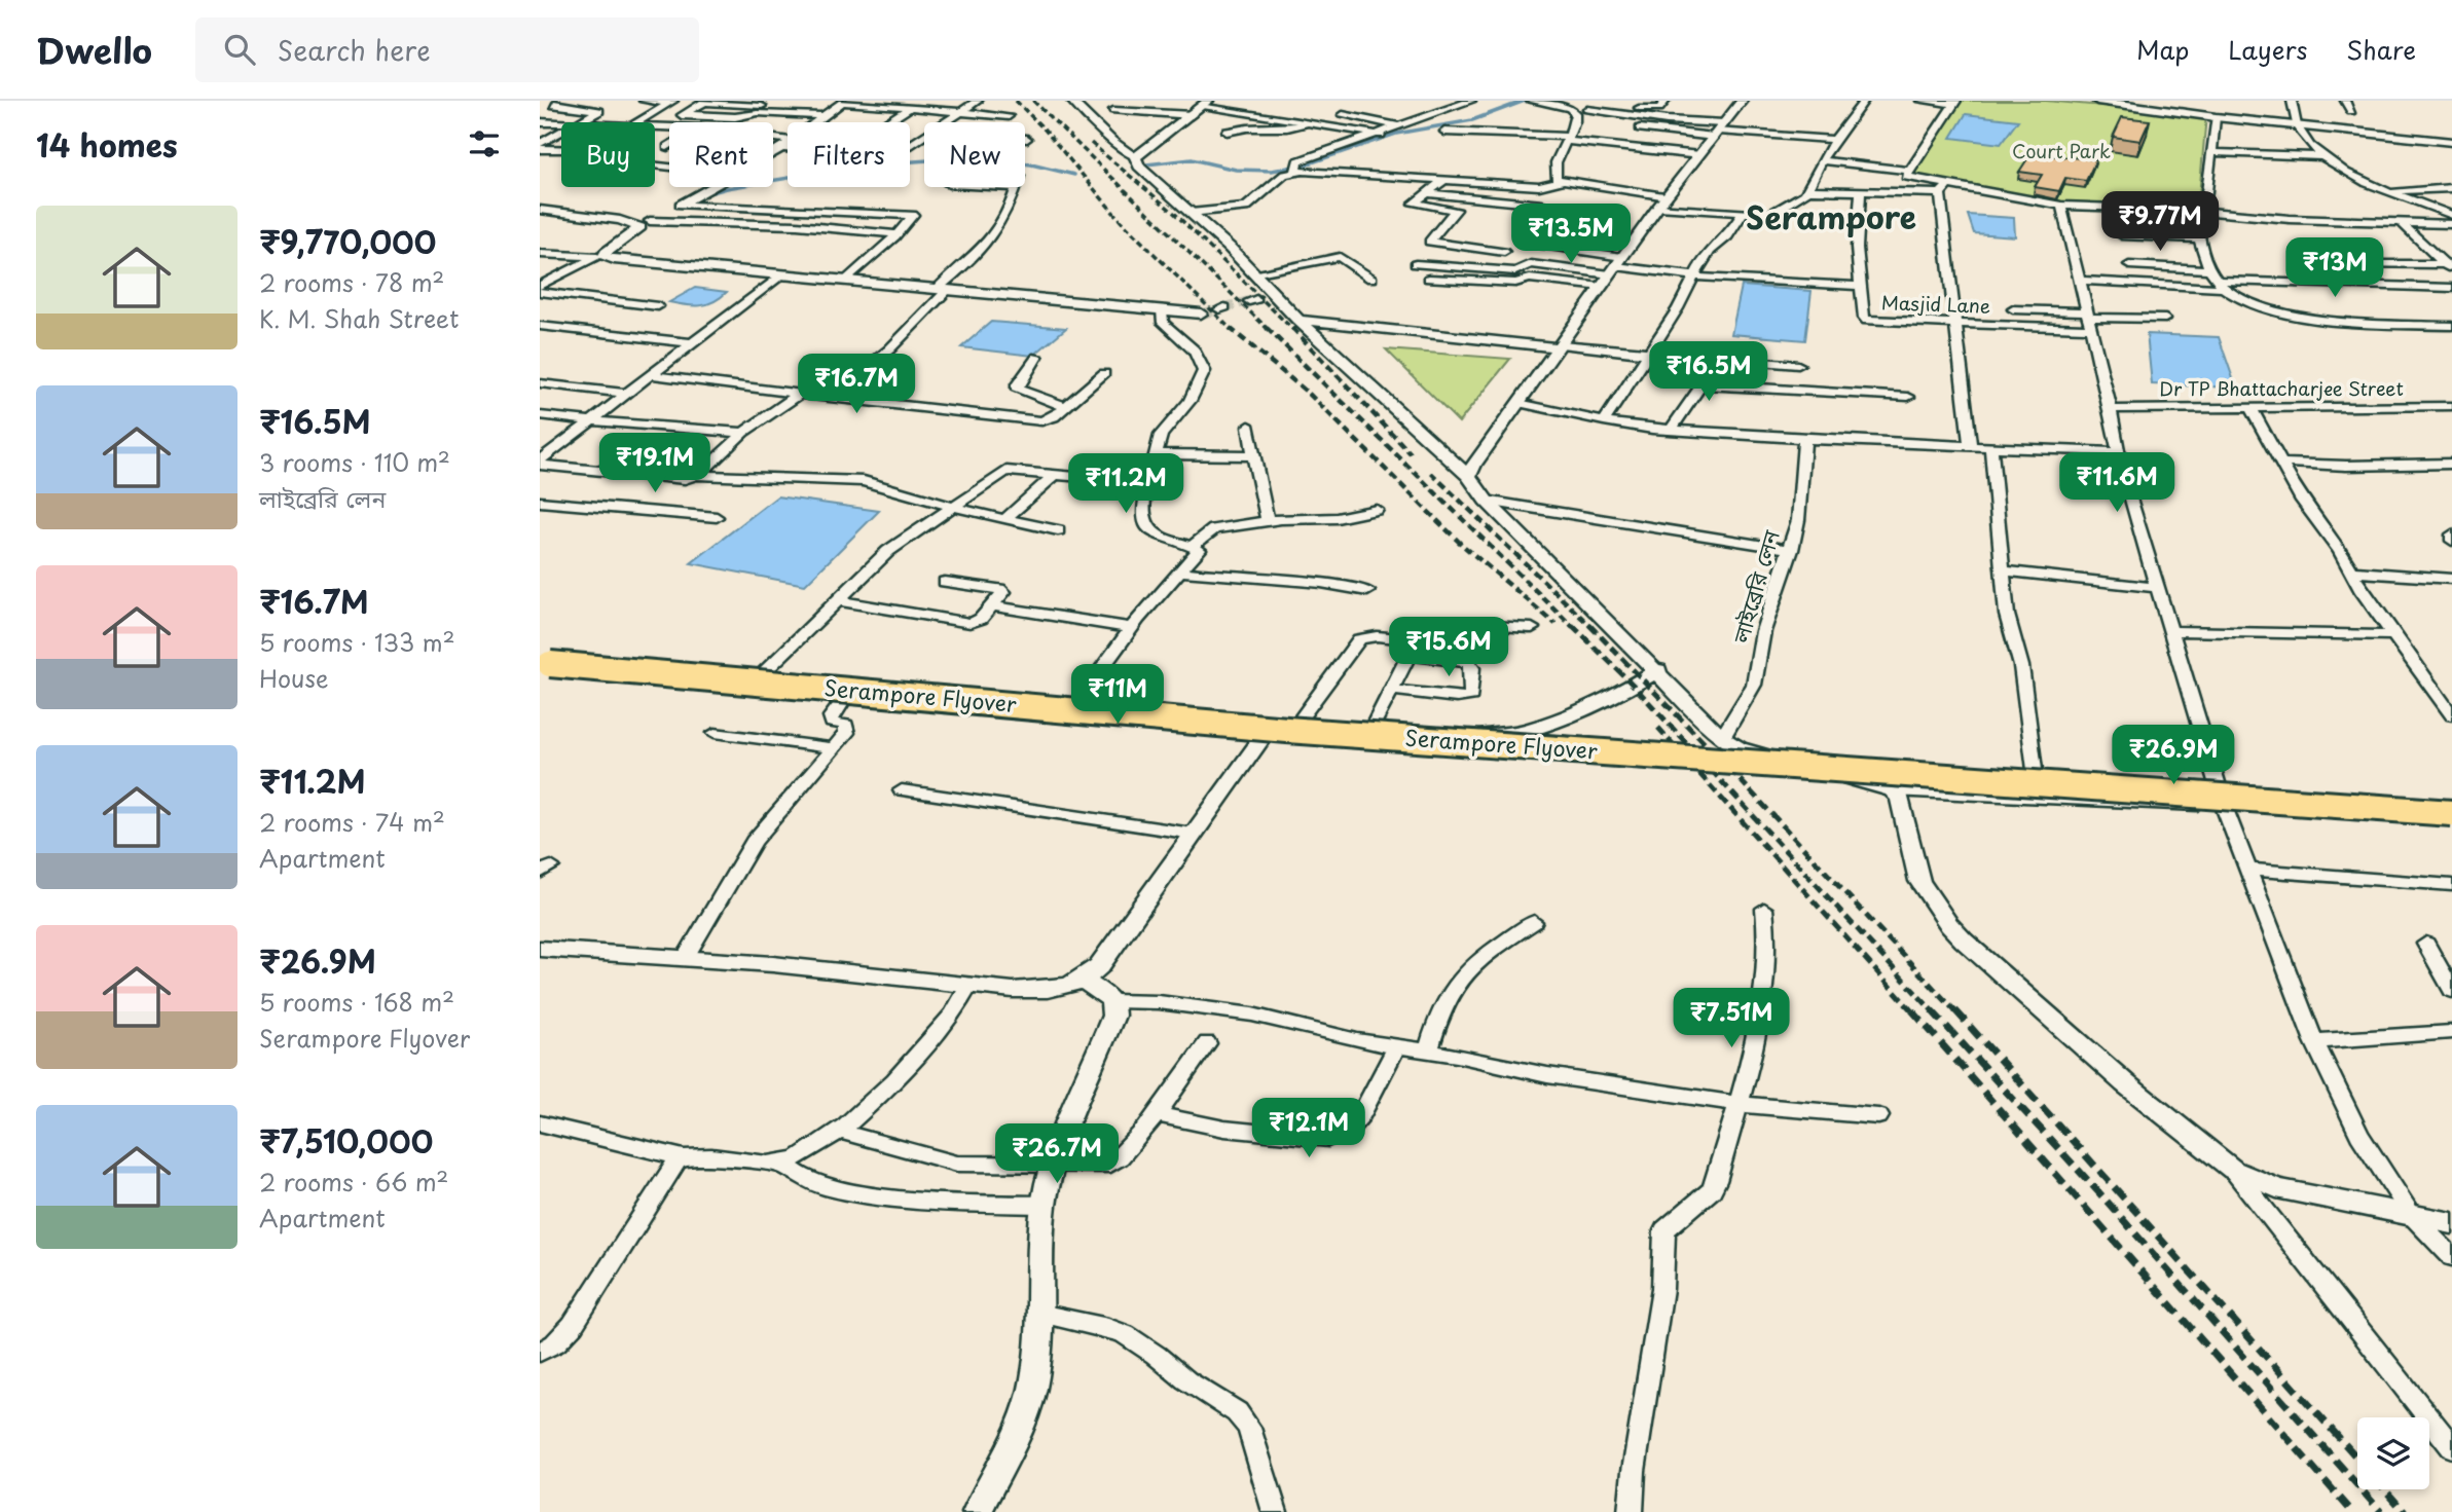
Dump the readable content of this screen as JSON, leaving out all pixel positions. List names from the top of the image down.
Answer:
{
  "streets": {
    "main road": ["Serampore Flyover"],
    "street": ["Masjid Lane", "Dr TP Bhattacharjee Street", "লাইব্রেরি লেন"]
  },
  "districts": ["Serampore"],
  "parks": ["Court Park"],
  "page": {
    "header": "Dwello",
    "search": "Search here",
    "nav": ["Map", "Layers", "Share"],
    "heading": "14 homes",
    "chip": [
      "Buy",
      "Rent",
      "Filters",
      "New"
    ],
    "list": [
      {
        "name": "₹9,770,000",
        "note": "2 rooms · 78 m² · K. M. Shah Street"
      },
      {
        "name": "₹16.5M",
        "note": "3 rooms · 110 m² · লাইব্রেরি লেন"
      },
      {
        "name": "₹16.7M",
        "note": "5 rooms · 133 m² · House"
      },
      {
        "name": "₹11.2M",
        "note": "2 rooms · 74 m² · Apartment"
      },
      {
        "name": "₹26.9M",
        "note": "5 rooms · 168 m² · Serampore Flyover"
      },
      {
        "name": "₹7,510,000",
        "note": "2 rooms · 66 m² · Apartment"
      }
    ],
    "price": [
      "₹9.77M",
      "₹13.5M",
      "₹13M",
      "₹16.5M",
      "₹16.7M",
      "₹19.1M",
      "₹11.6M",
      "₹11.2M",
      "₹15.6M",
      "₹11M",
      "₹26.9M",
      "₹7.51M",
      "₹12.1M",
      "₹26.7M"
    ]
  }
}
